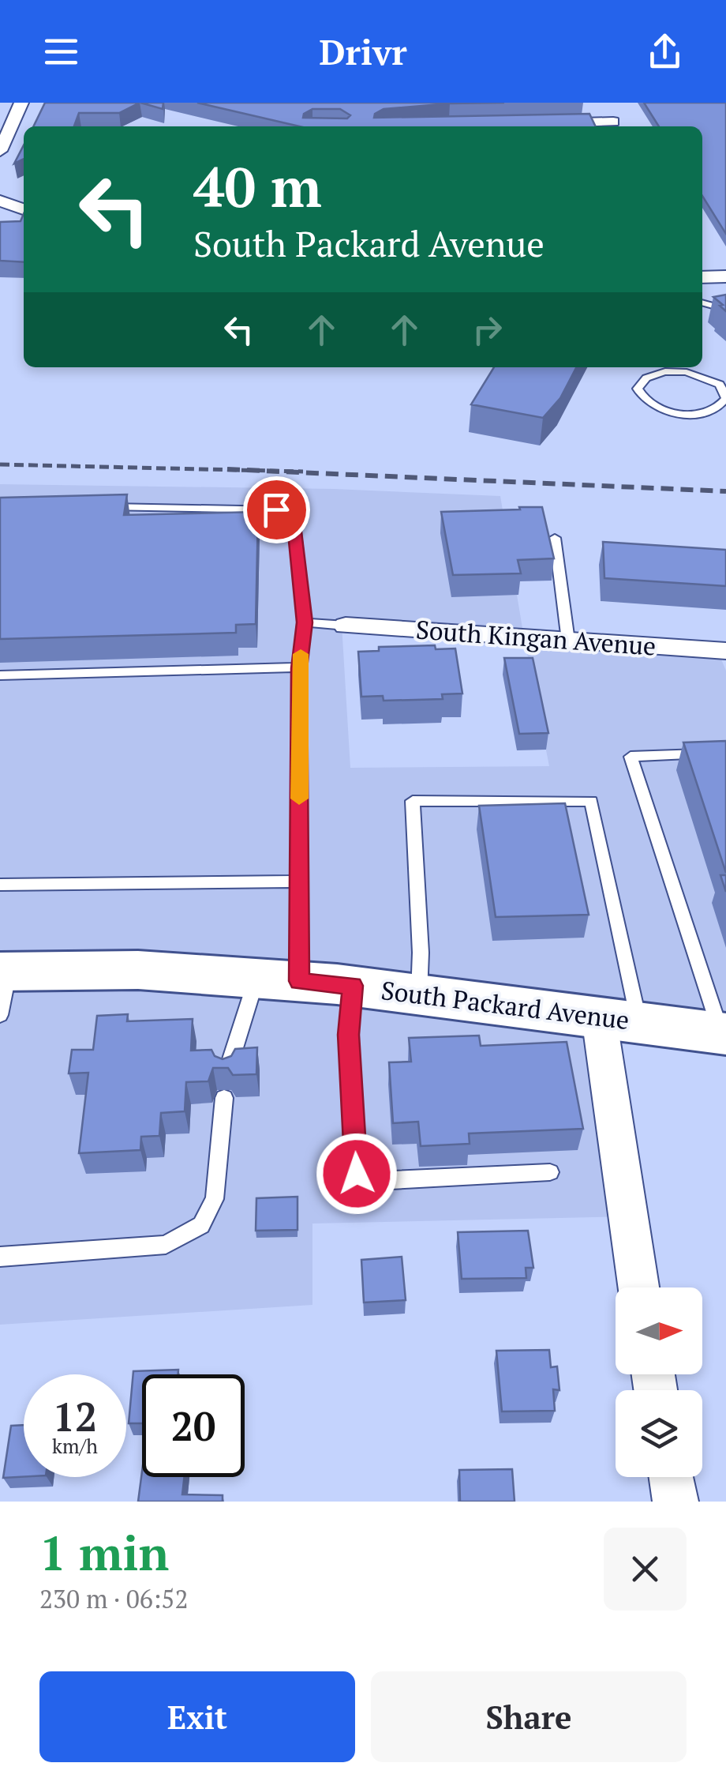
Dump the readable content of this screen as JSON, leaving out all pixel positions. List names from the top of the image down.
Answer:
{
  "streets": {
    "street": ["South Kingan Avenue", "South Packard Avenue"]
  },
  "north": "right",
  "page": {
    "header": "Drivr",
    "turn": ["40 m", "South Packard Avenue"],
    "speed": "12 km/h",
    "limit": "20",
    "heading": ["1 min", "230 m · 06:52"],
    "buttons": ["Exit", "Share"]
  }
}
